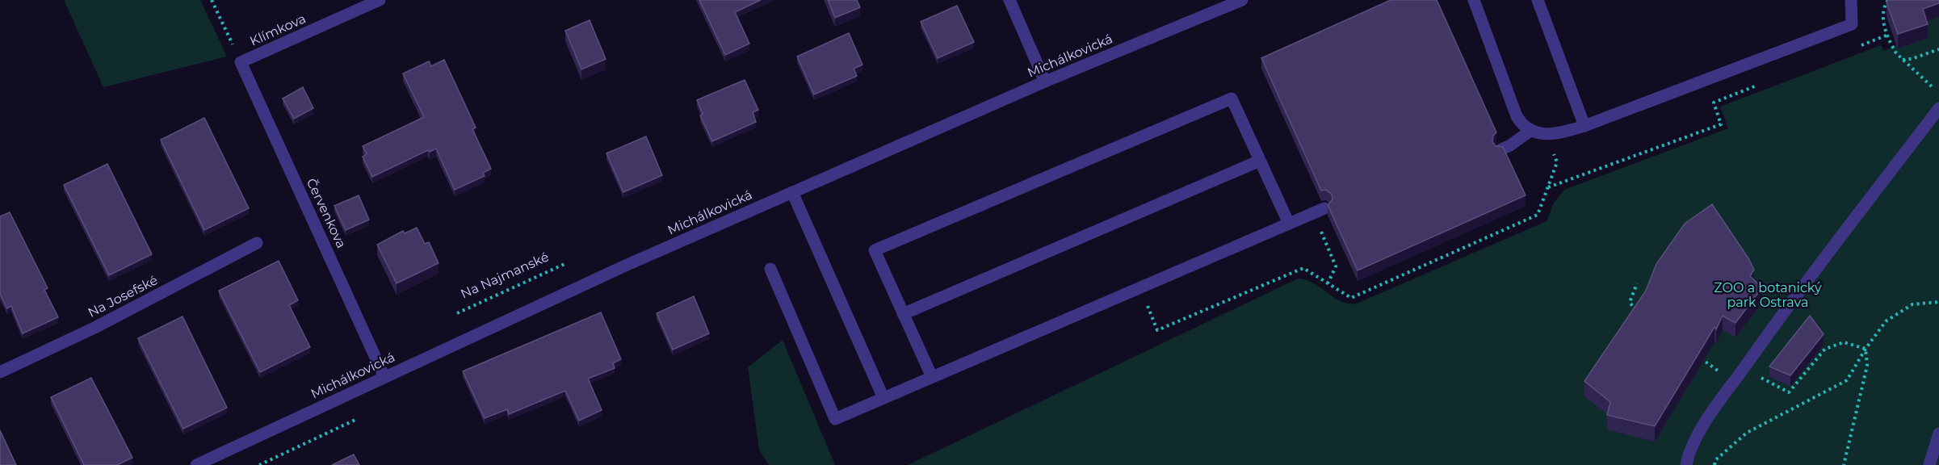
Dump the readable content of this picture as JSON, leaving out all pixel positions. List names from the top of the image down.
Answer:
{
  "streets": {
    "street": [
      "Klímkova",
      "Michálkovická",
      "Červenkova",
      "Na Josefské"
    ],
    "path": ["Na Najmanské"]
  },
  "crossings": [
    ["Klímkova", "Červenkova"],
    ["Michálkovická", "Červenkova"]
  ],
  "parks": ["ZOO a botanický park Ostrava"]
}
